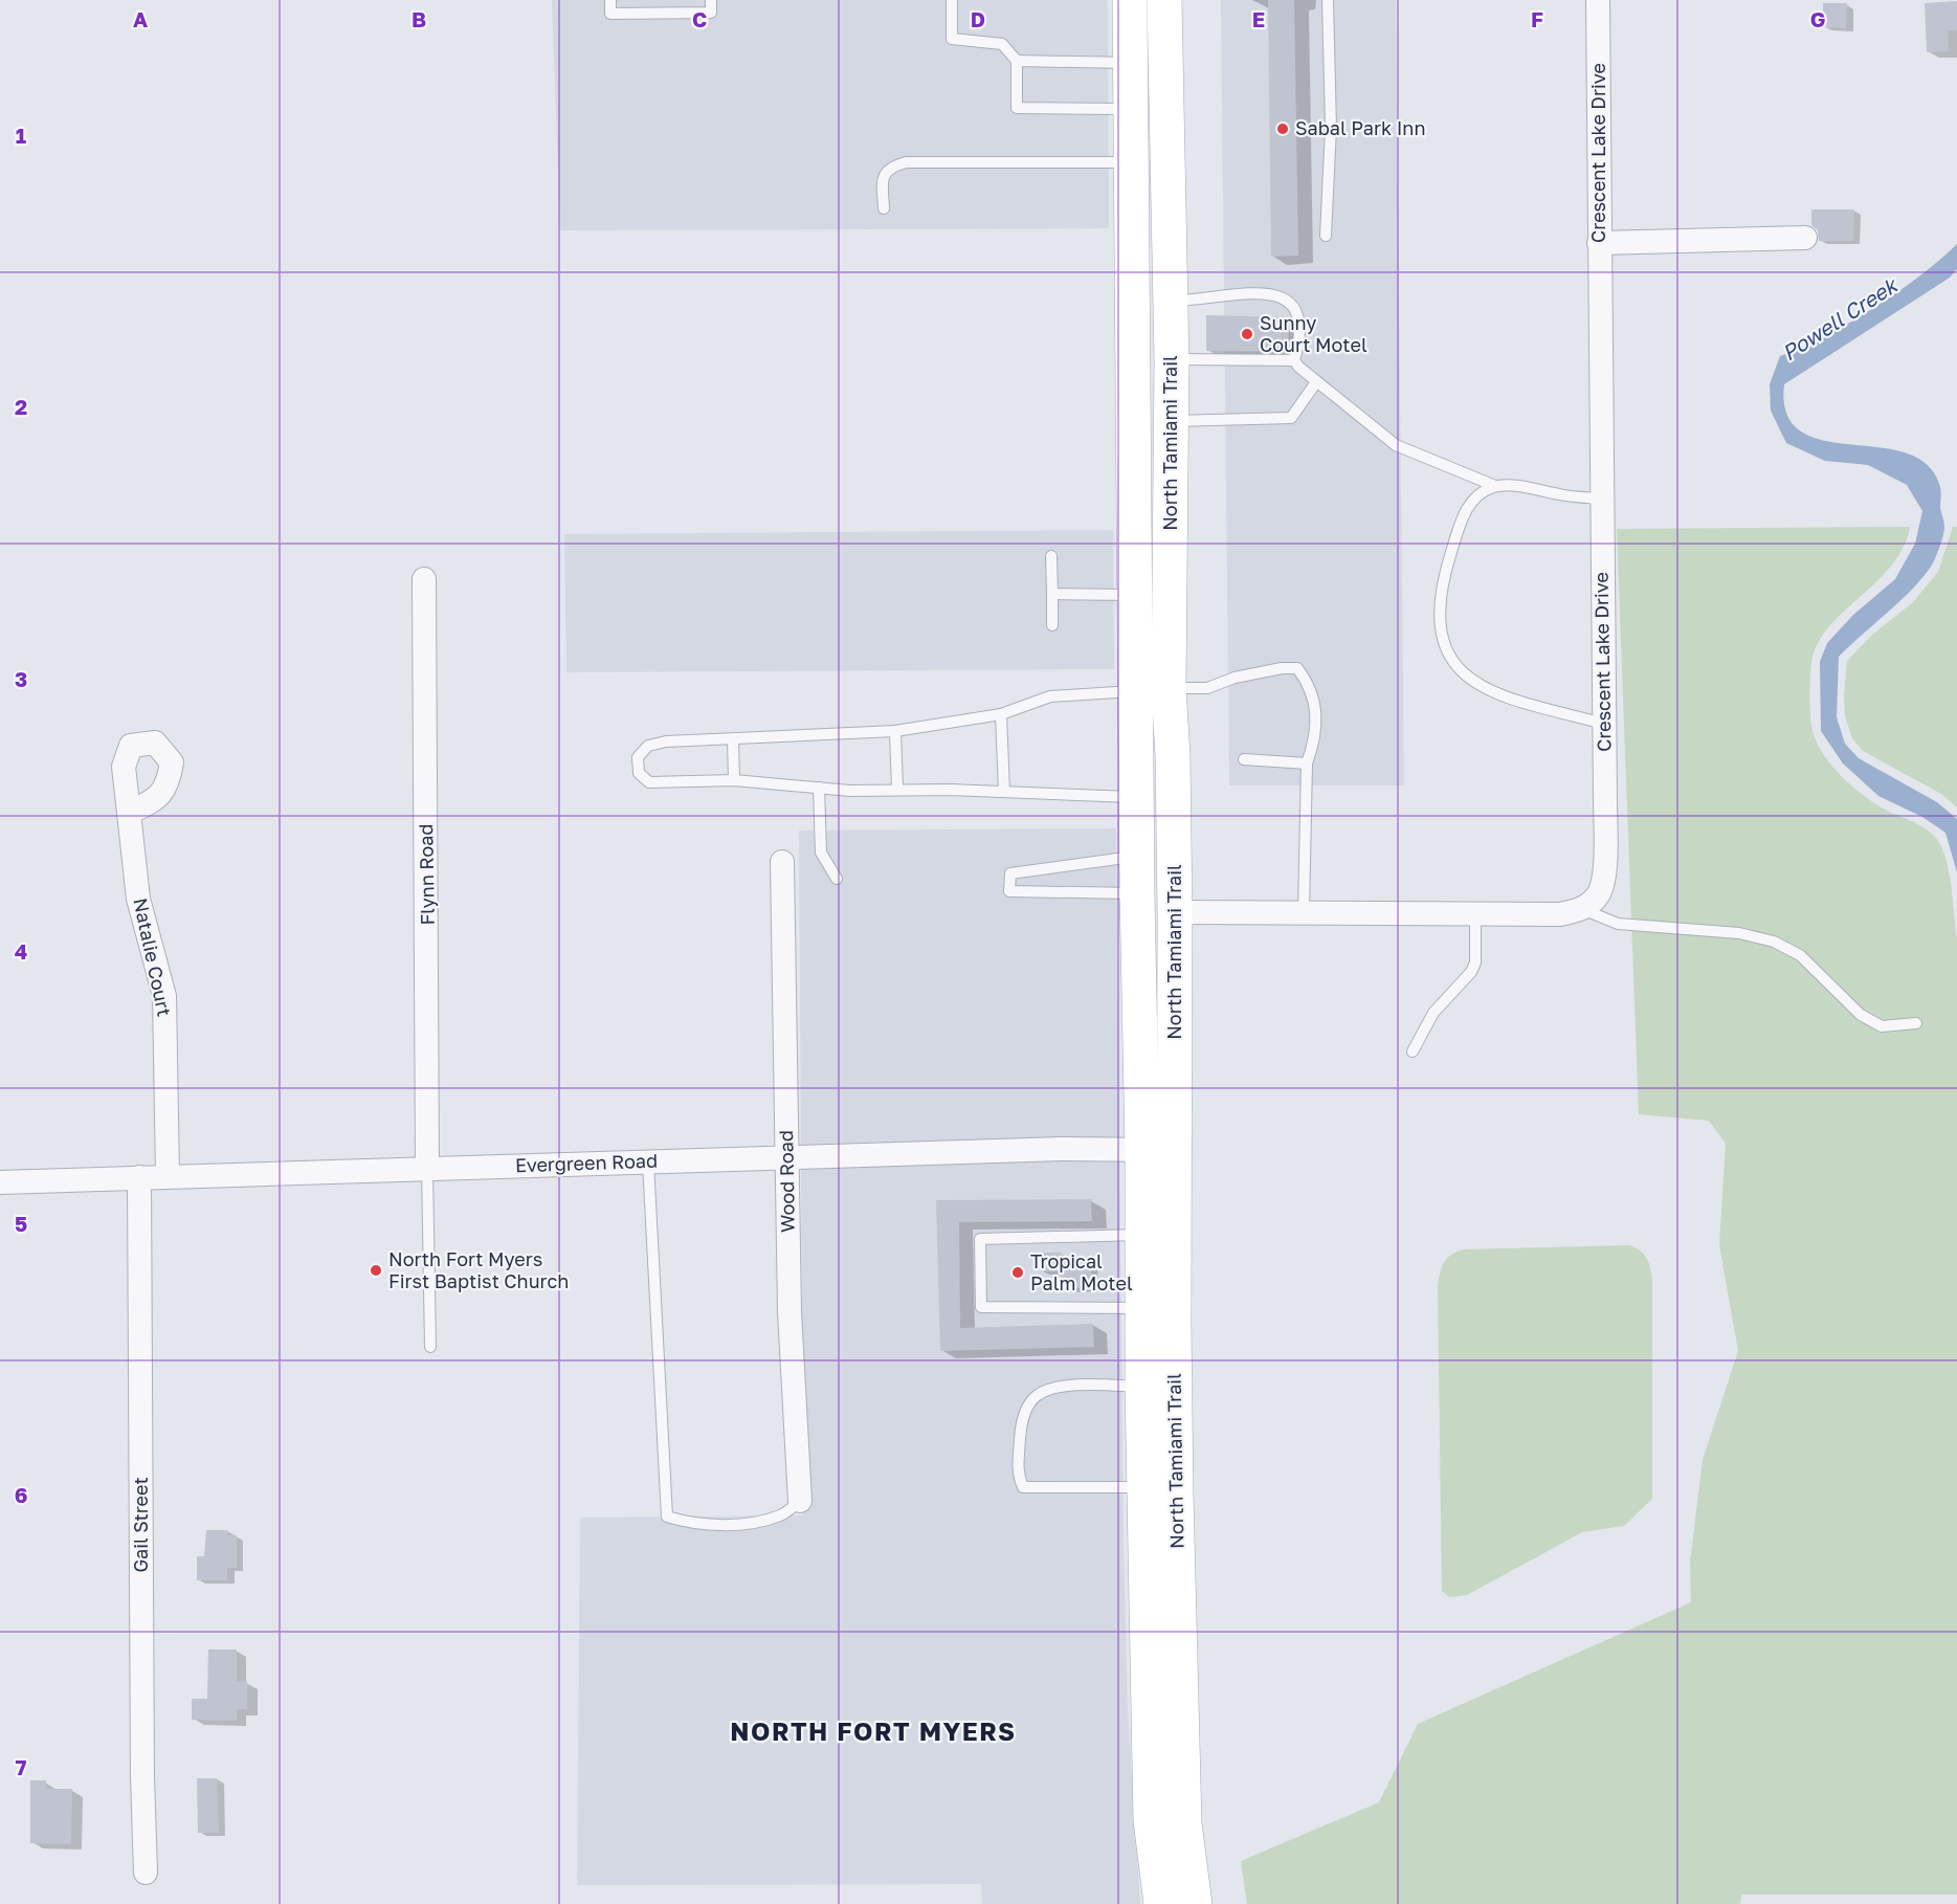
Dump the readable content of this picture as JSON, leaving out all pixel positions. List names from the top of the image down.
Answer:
{
  "streets": {
    "main road": ["North Tamiami Trail"],
    "street": [
      "Crescent Lake Drive",
      "Flynn Road",
      "Natalie Court",
      "Evergreen Road",
      "Wood Road",
      "Gail Street"
    ]
  },
  "crossings": [
    ["North Tamiami Trail", "Evergreen Road"],
    ["Flynn Road", "Evergreen Road"],
    ["Natalie Court", "Evergreen Road"],
    ["Evergreen Road", "Wood Road"],
    ["Evergreen Road", "Gail Street"]
  ],
  "districts": ["NORTH FORT MYERS"],
  "water": ["Powell Creek"],
  "places": [
    "Sabal Park Inn",
    "Sunny Court Motel",
    "North Fort Myers First Baptist Church",
    "Tropical Palm Motel"
  ],
  "grid": {
    "columns": [
      "A",
      "B",
      "C",
      "D",
      "E",
      "F",
      "G"
    ],
    "rows": [
      "1",
      "2",
      "3",
      "4",
      "5",
      "6",
      "7"
    ]
  }
}
